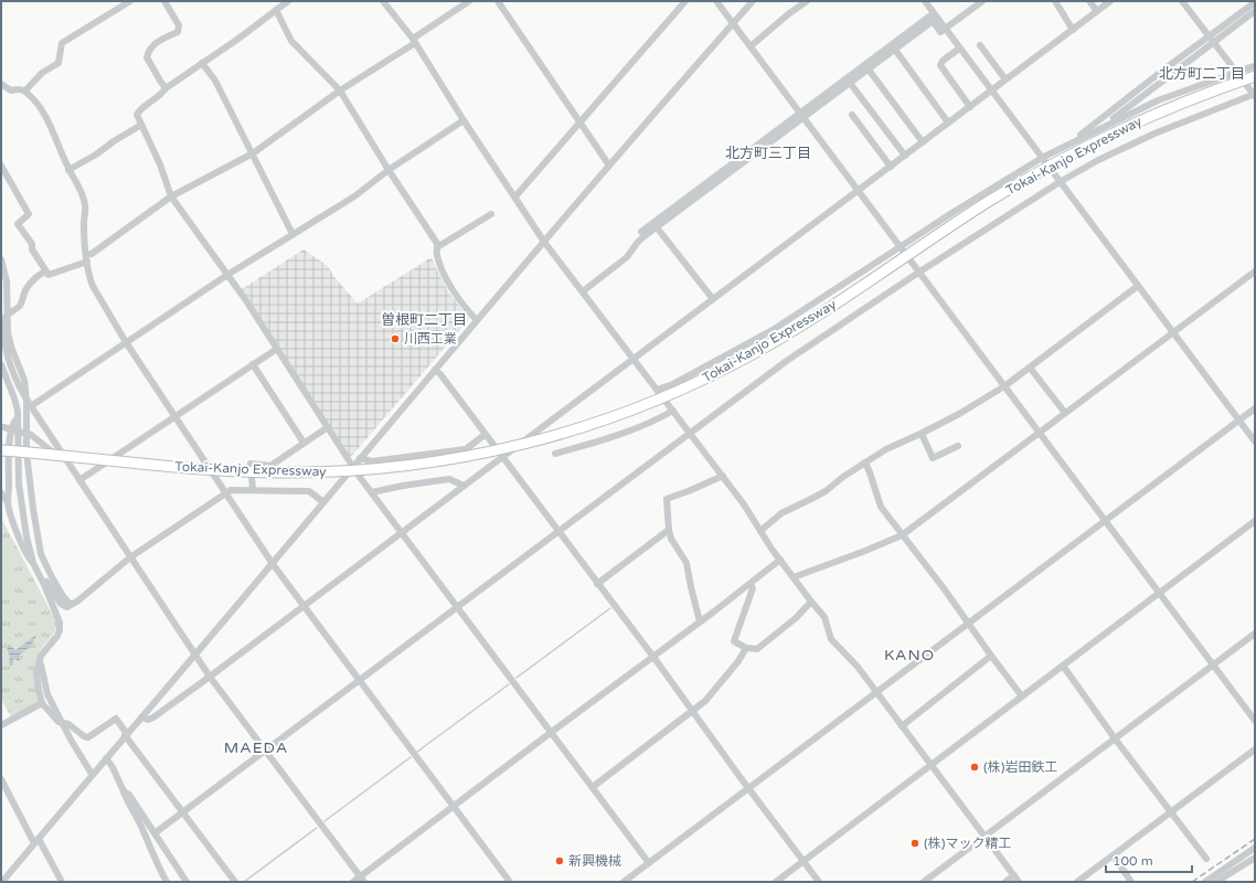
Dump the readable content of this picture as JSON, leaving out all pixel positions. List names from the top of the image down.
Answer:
{
  "streets": {
    "highway": ["Tokai-Kanjo Expressway"]
  },
  "districts": [
    "北方町二丁目",
    "北方町三丁目",
    "曽根町二丁目",
    "KANO",
    "MAEDA"
  ],
  "places": [
    "川西工業",
    "(株)岩田鉄工",
    "(株)マック精工",
    "新興機械"
  ],
  "scale_bar": "100 m"
}
